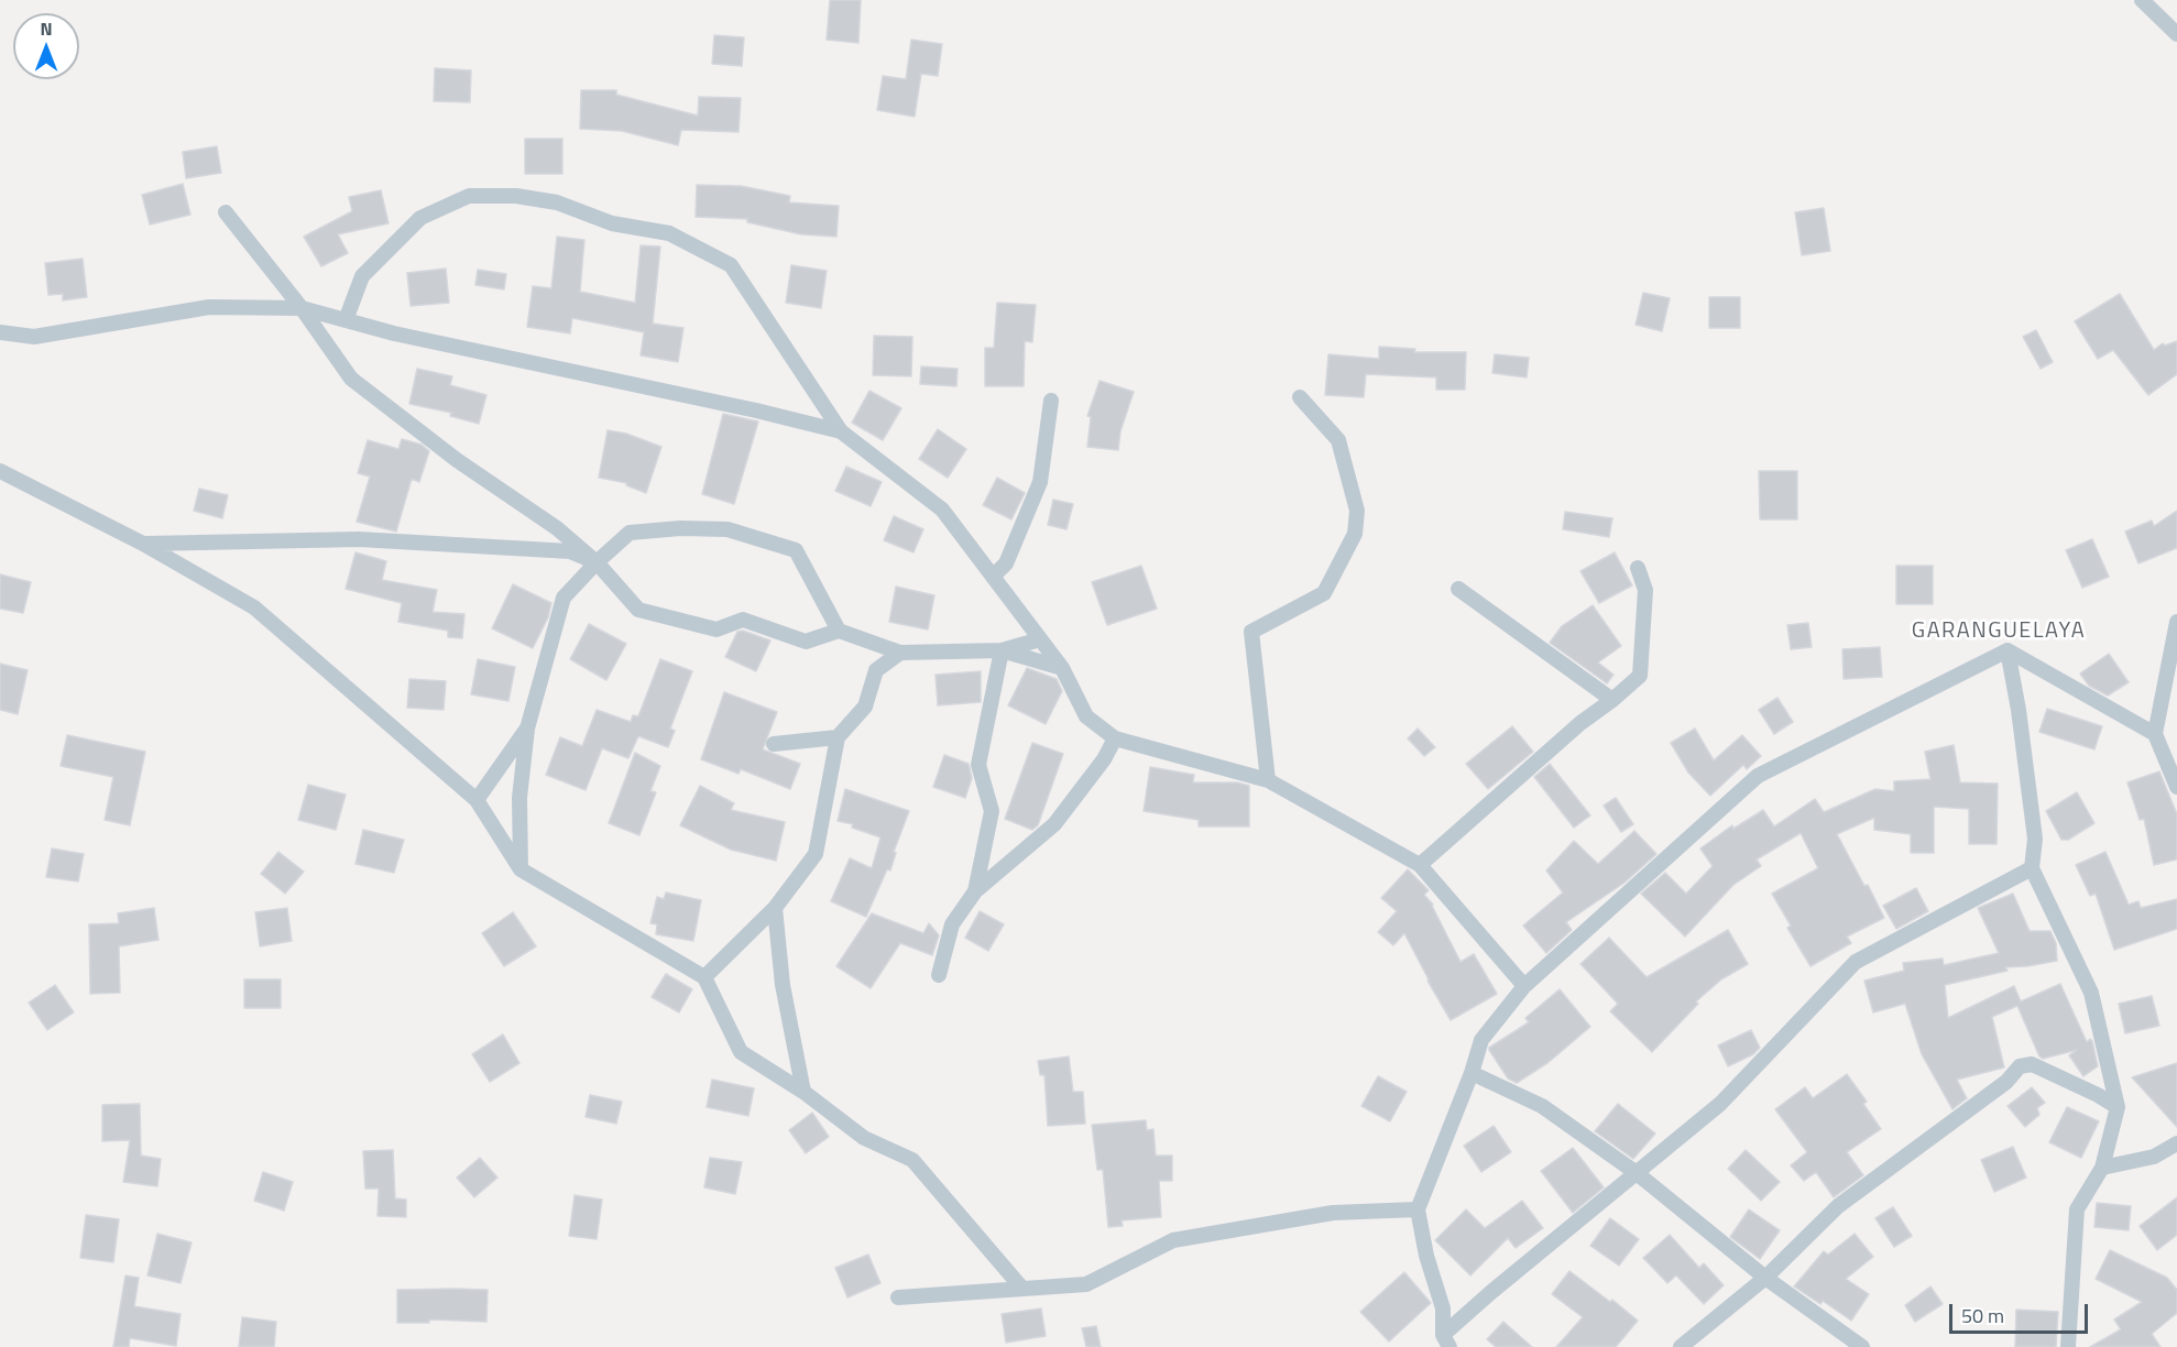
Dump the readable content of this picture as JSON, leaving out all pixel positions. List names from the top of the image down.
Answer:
{
  "districts": ["GARANGUELAYA"],
  "scale_bar": "50 m",
  "north": "top"
}
